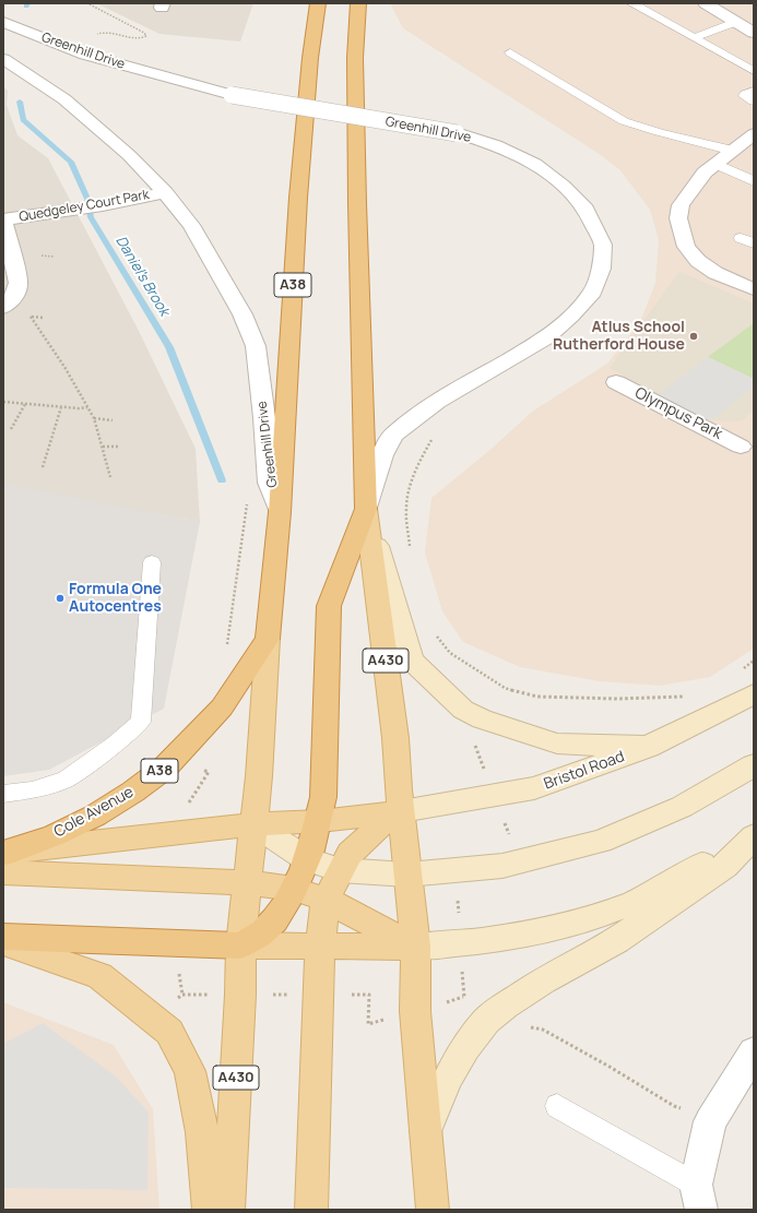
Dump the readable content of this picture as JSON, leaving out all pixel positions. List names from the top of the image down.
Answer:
{
  "streets": {
    "highway": ["A38", "Cole Avenue"],
    "main road": ["A430", "Bristol Road"],
    "street": ["Greenhill Drive", "Quedgeley Court Park", "Olympus Park"]
  },
  "crossings": [
    ["Greenhill Drive", "Quedgeley Court Park"],
    ["Greenhill Drive", "A38"],
    ["Greenhill Drive", "A430"],
    ["A38", "Cole Avenue"],
    ["A430", "Bristol Road"],
    ["A430", "Cole Avenue"],
    ["Bristol Road", "Cole Avenue"]
  ],
  "water": ["Daniel's Brook"],
  "places": ["Atlus School Rutherford House", "Formula One Autocentres"]
}
